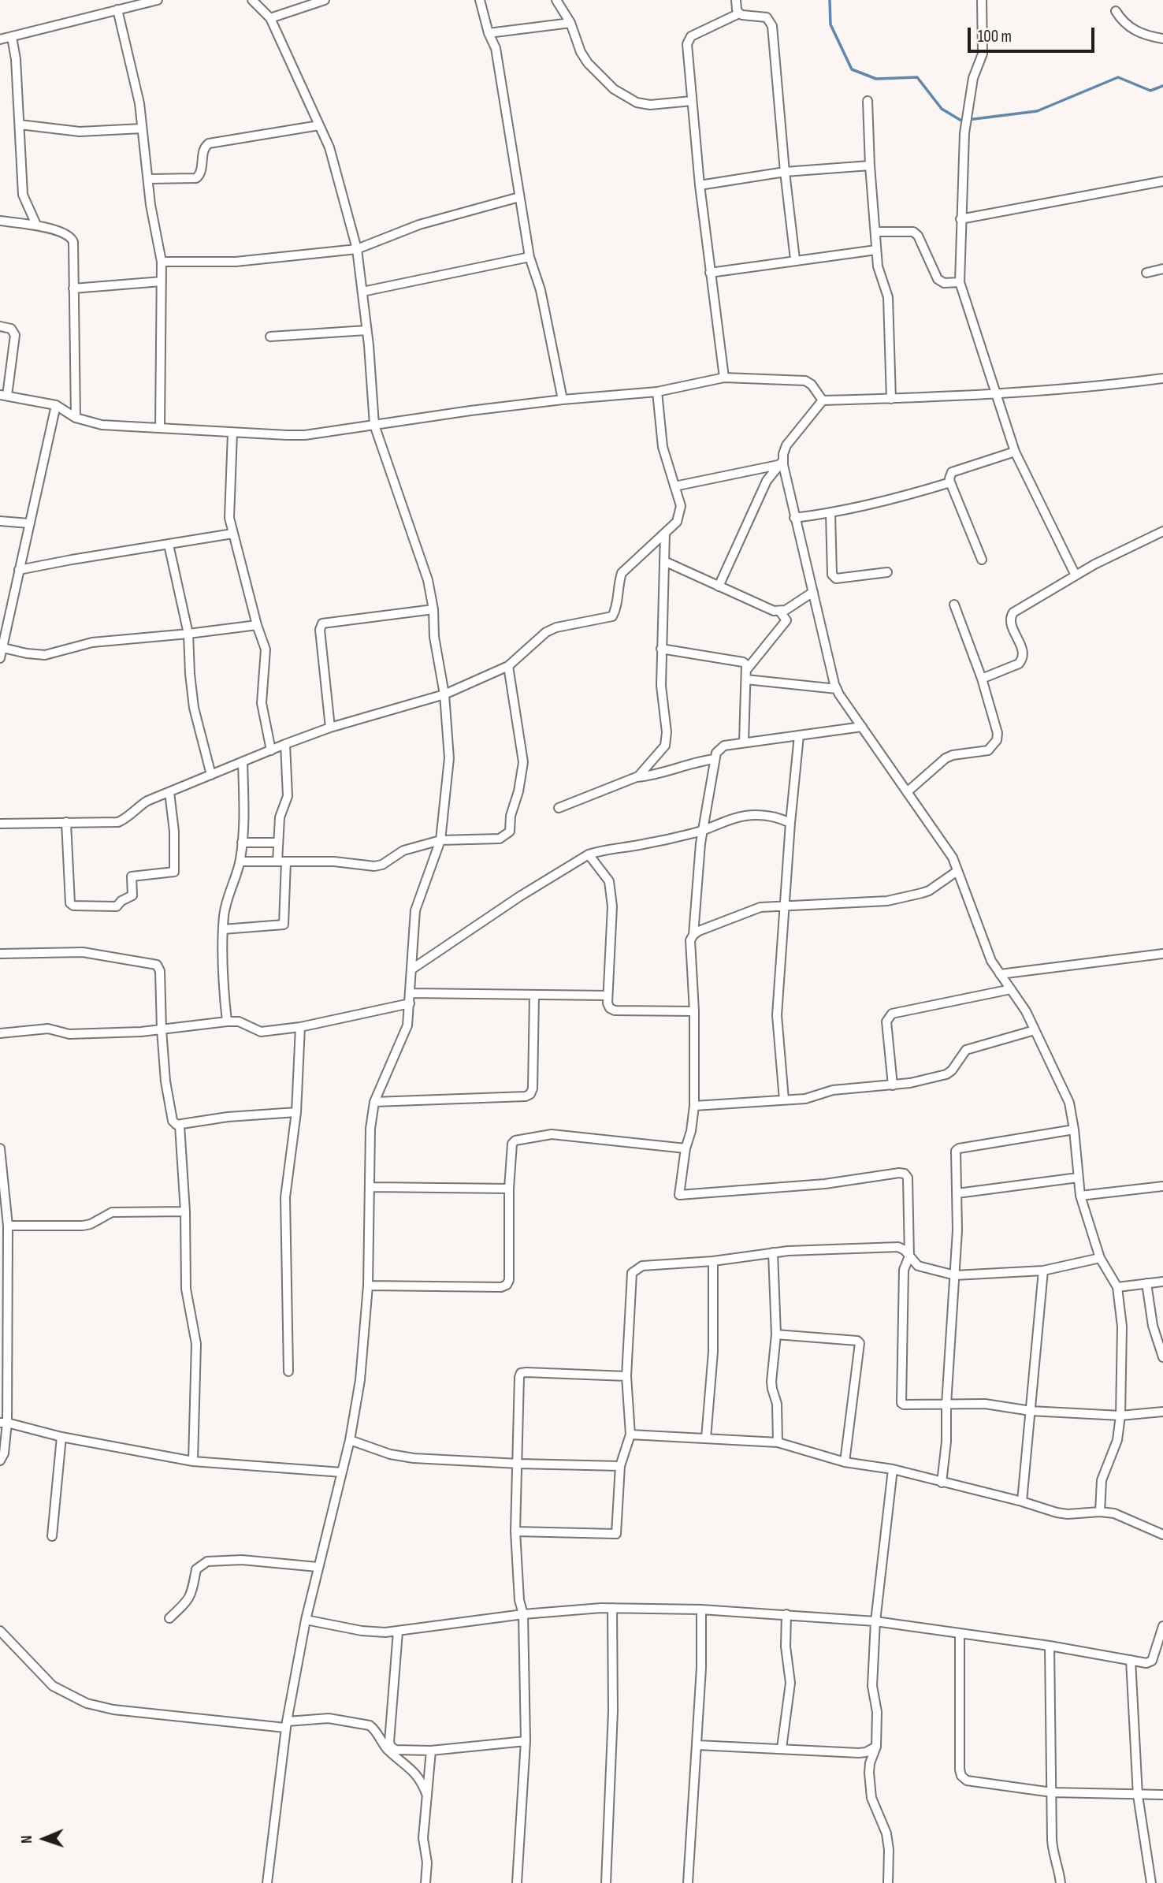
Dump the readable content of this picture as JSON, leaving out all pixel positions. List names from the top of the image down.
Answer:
{
  "scale_bar": "100 m",
  "north": "left"
}
